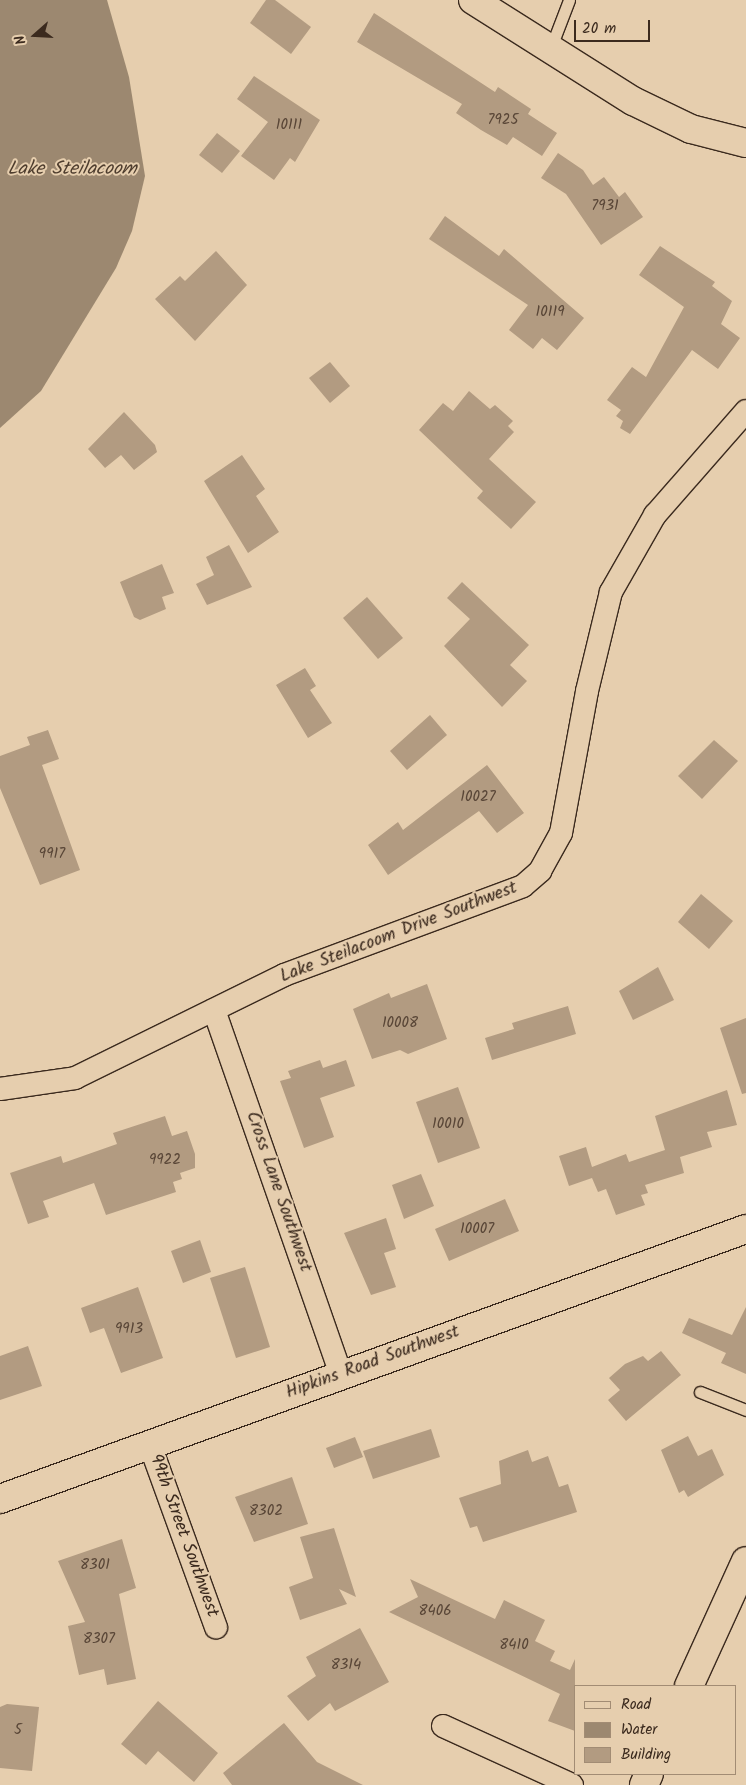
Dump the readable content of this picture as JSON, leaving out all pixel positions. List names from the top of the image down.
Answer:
{
  "streets": {
    "street": [
      "Lake Steilacoom Drive Southwest",
      "Cross Lane Southwest",
      "Hipkins Road Southwest",
      "99th Street Southwest"
    ]
  },
  "crossings": [
    ["Lake Steilacoom Drive Southwest", "Cross Lane Southwest"],
    ["Cross Lane Southwest", "Hipkins Road Southwest"],
    ["Hipkins Road Southwest", "99th Street Southwest"]
  ],
  "water": ["Lake Steilacoom"],
  "house_numbers": [
    "7925",
    "10111",
    "7931",
    "10119",
    "10027",
    "9917",
    "10008",
    "10010",
    "9922",
    "10007",
    "9913",
    "8302",
    "8301",
    "8406",
    "8307",
    "8410",
    "8314",
    "5"
  ],
  "legend": ["Road", "Water", "Building"],
  "scale_bar": "20 m",
  "north": "left"
}
